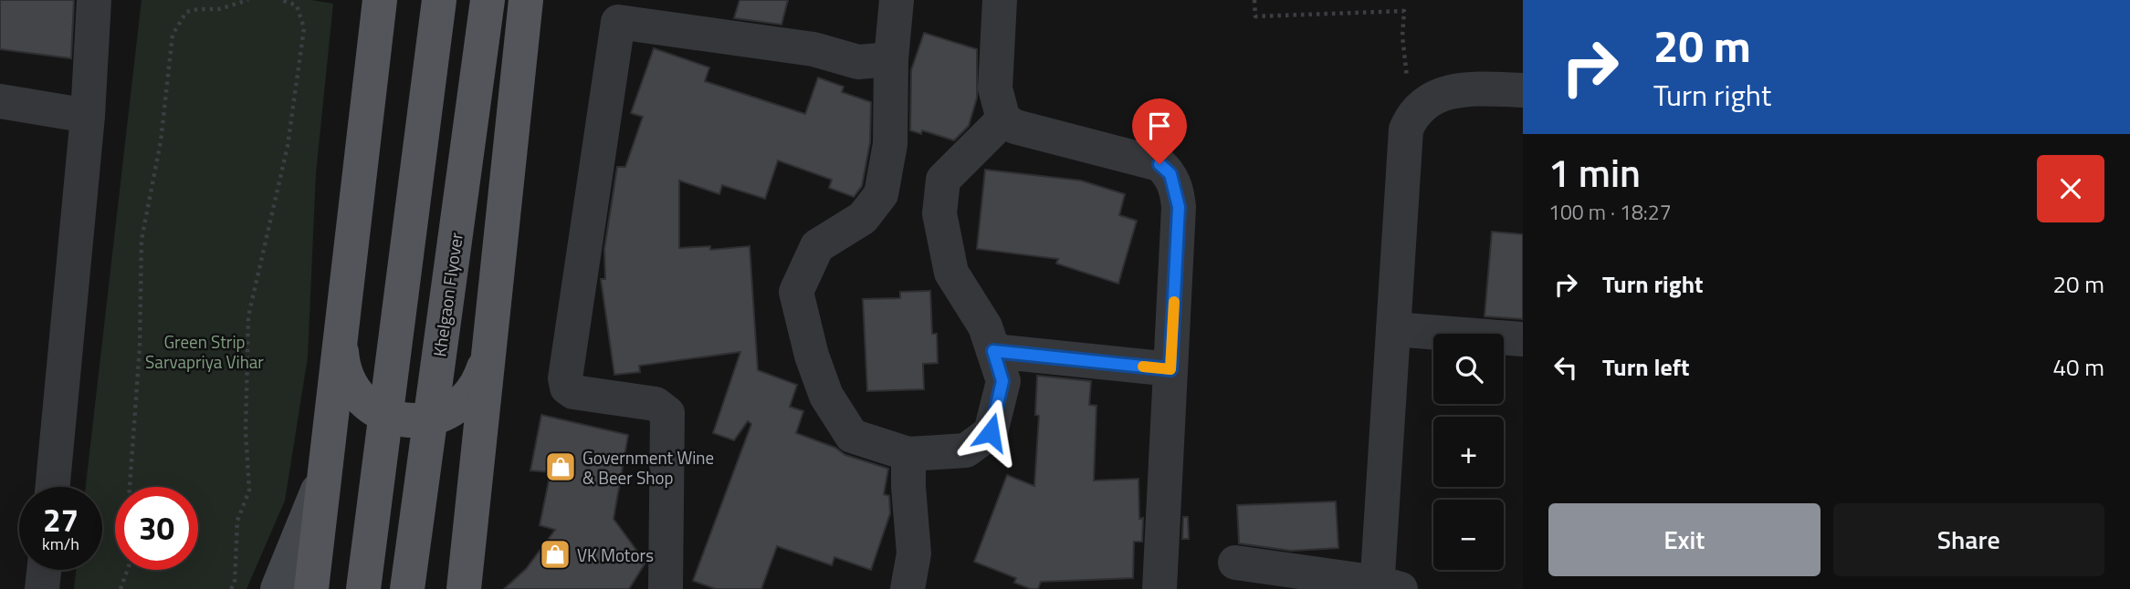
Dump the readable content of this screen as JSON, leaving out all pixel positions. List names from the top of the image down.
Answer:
{
  "streets": {
    "main road": ["Khelgaon Flyover"]
  },
  "parks": ["Green Strip Sarvapriya Vihar"],
  "places": {
    "shop": ["Government Wine & Beer Shop", "VK Motors"]
  },
  "page": {
    "turn": ["20 m", "Turn right"],
    "heading": ["1 min", "100 m · 18:27"],
    "list": [
      {
        "name": "Turn right",
        "value": "20 m"
      },
      {
        "name": "Turn left",
        "value": "40 m"
      }
    ],
    "map_buttons": ["+", "−"],
    "speed": "27 km/h",
    "limit": "30",
    "buttons": ["Exit", "Share"]
  }
}
